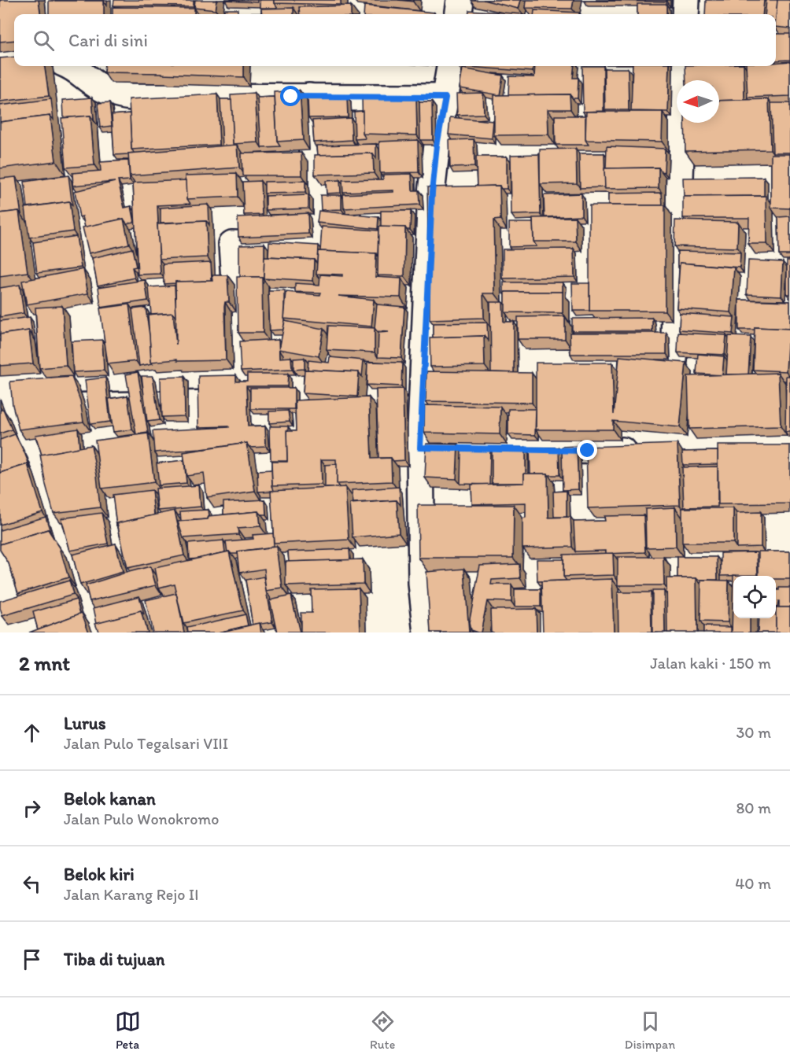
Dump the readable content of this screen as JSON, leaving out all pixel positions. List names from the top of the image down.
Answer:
{
  "north": "left",
  "page": {
    "search": "Cari di sini",
    "heading": ["2 mnt", "Jalan kaki · 150 m"],
    "list": [
      ["Lurus", "Jalan Pulo Tegalsari VIII", "30 m"],
      ["Belok kanan", "Jalan Pulo Wonokromo", "80 m"],
      ["Belok kiri", "Jalan Karang Rejo II", "40 m"],
      "Tiba di tujuan"
    ],
    "nav": ["Peta", "Rute", "Disimpan"]
  }
}
